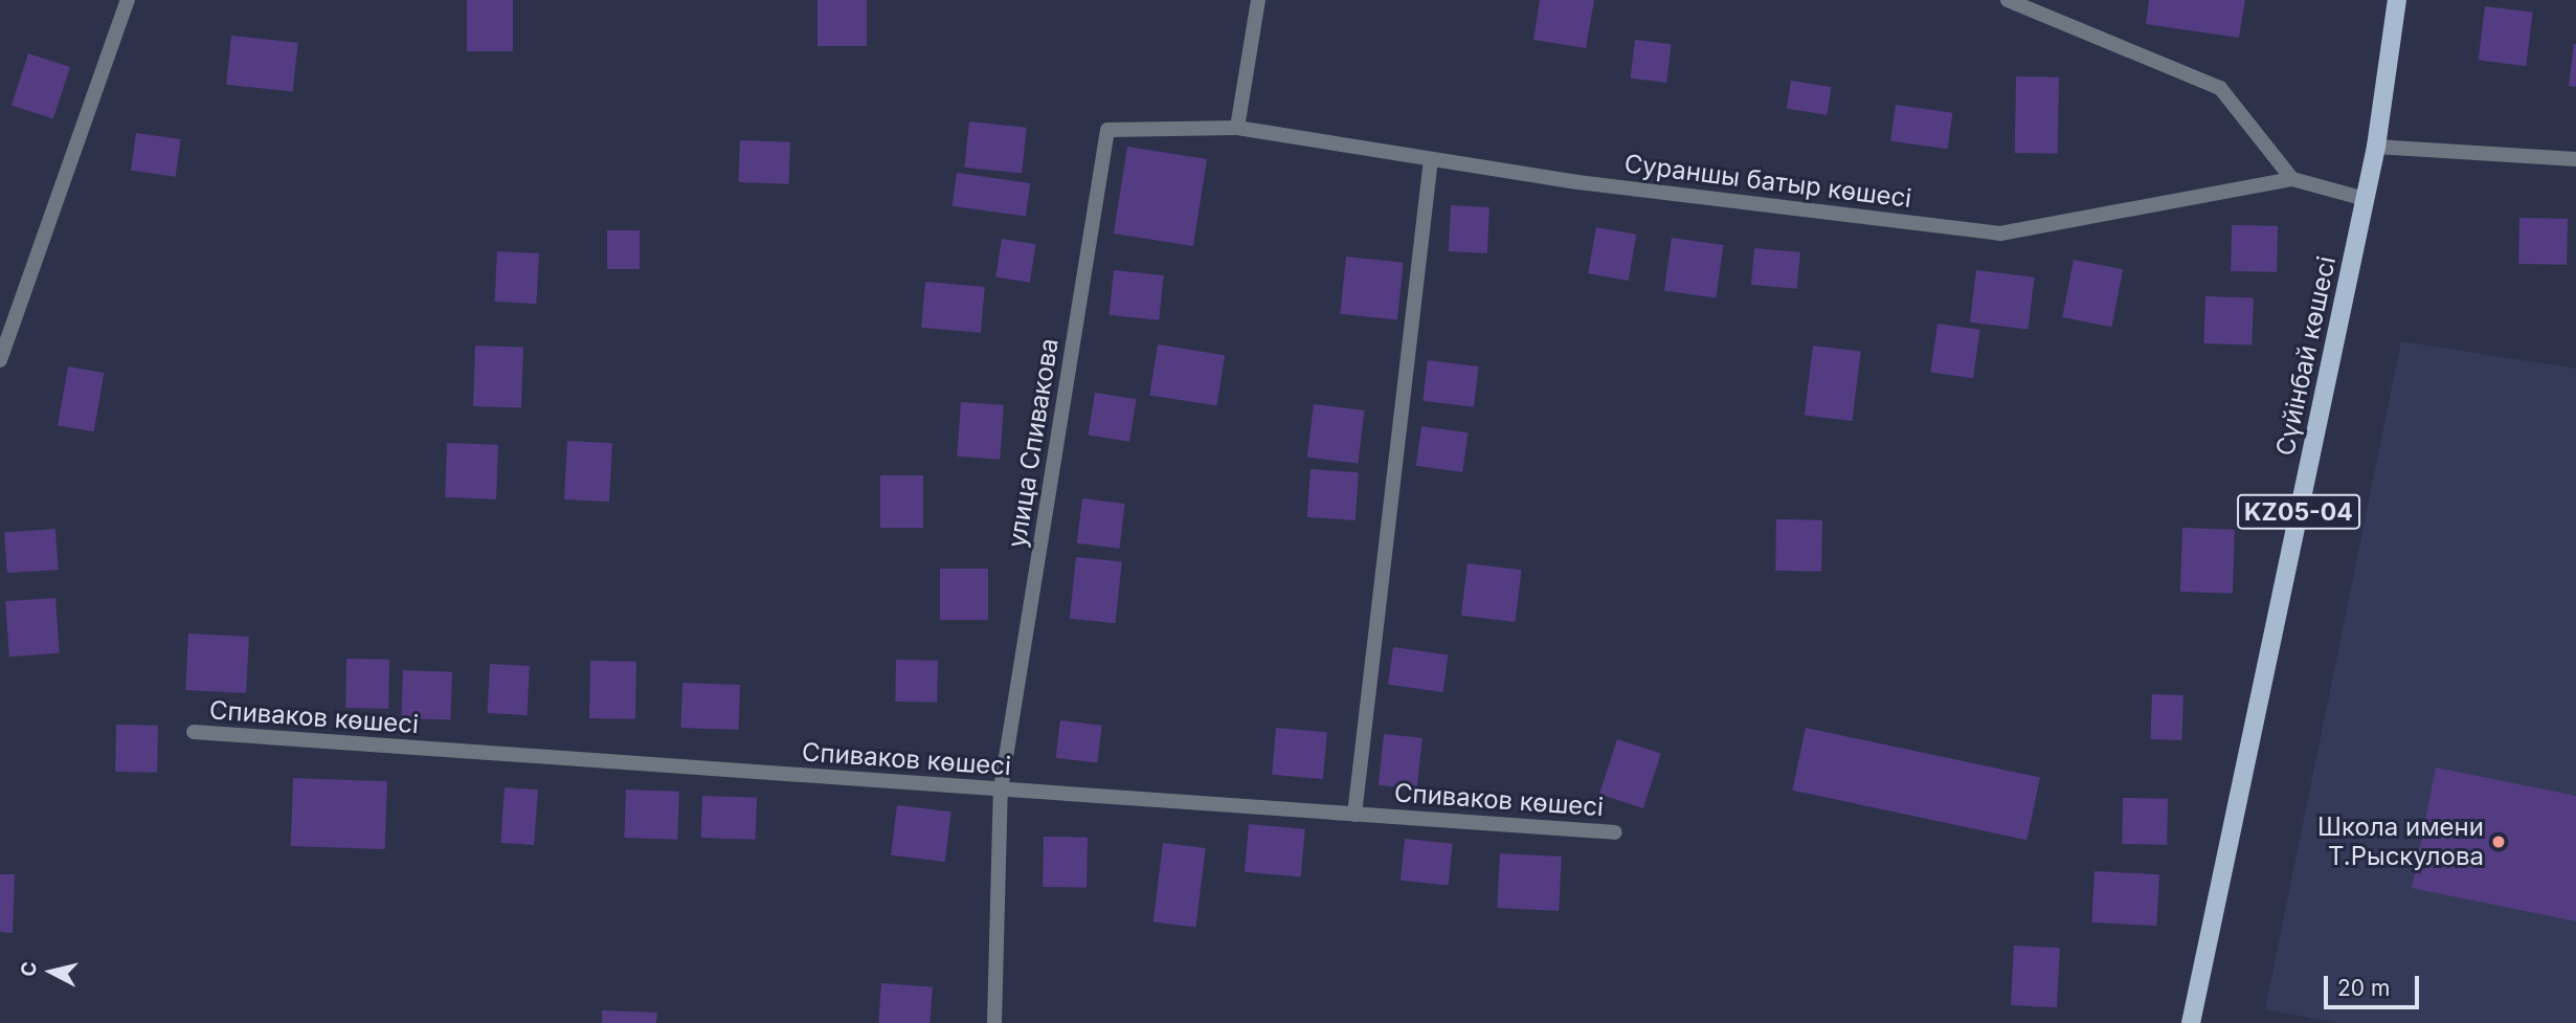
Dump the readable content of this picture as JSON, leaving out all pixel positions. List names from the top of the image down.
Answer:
{
  "streets": {
    "main road": ["Сүйінбай көшесі", "KZ05-04"],
    "street": ["Сураншы батыр көшесі", "улица Спивакова", "Спиваков көшесі"]
  },
  "crossings": [
    ["Сураншы батыр көшесі", "улица Спивакова"],
    ["улица Спивакова", "Спиваков көшесі"]
  ],
  "places": ["Школа имени Т.Рыскулова"],
  "scale_bar": "20 m",
  "north": "left"
}
